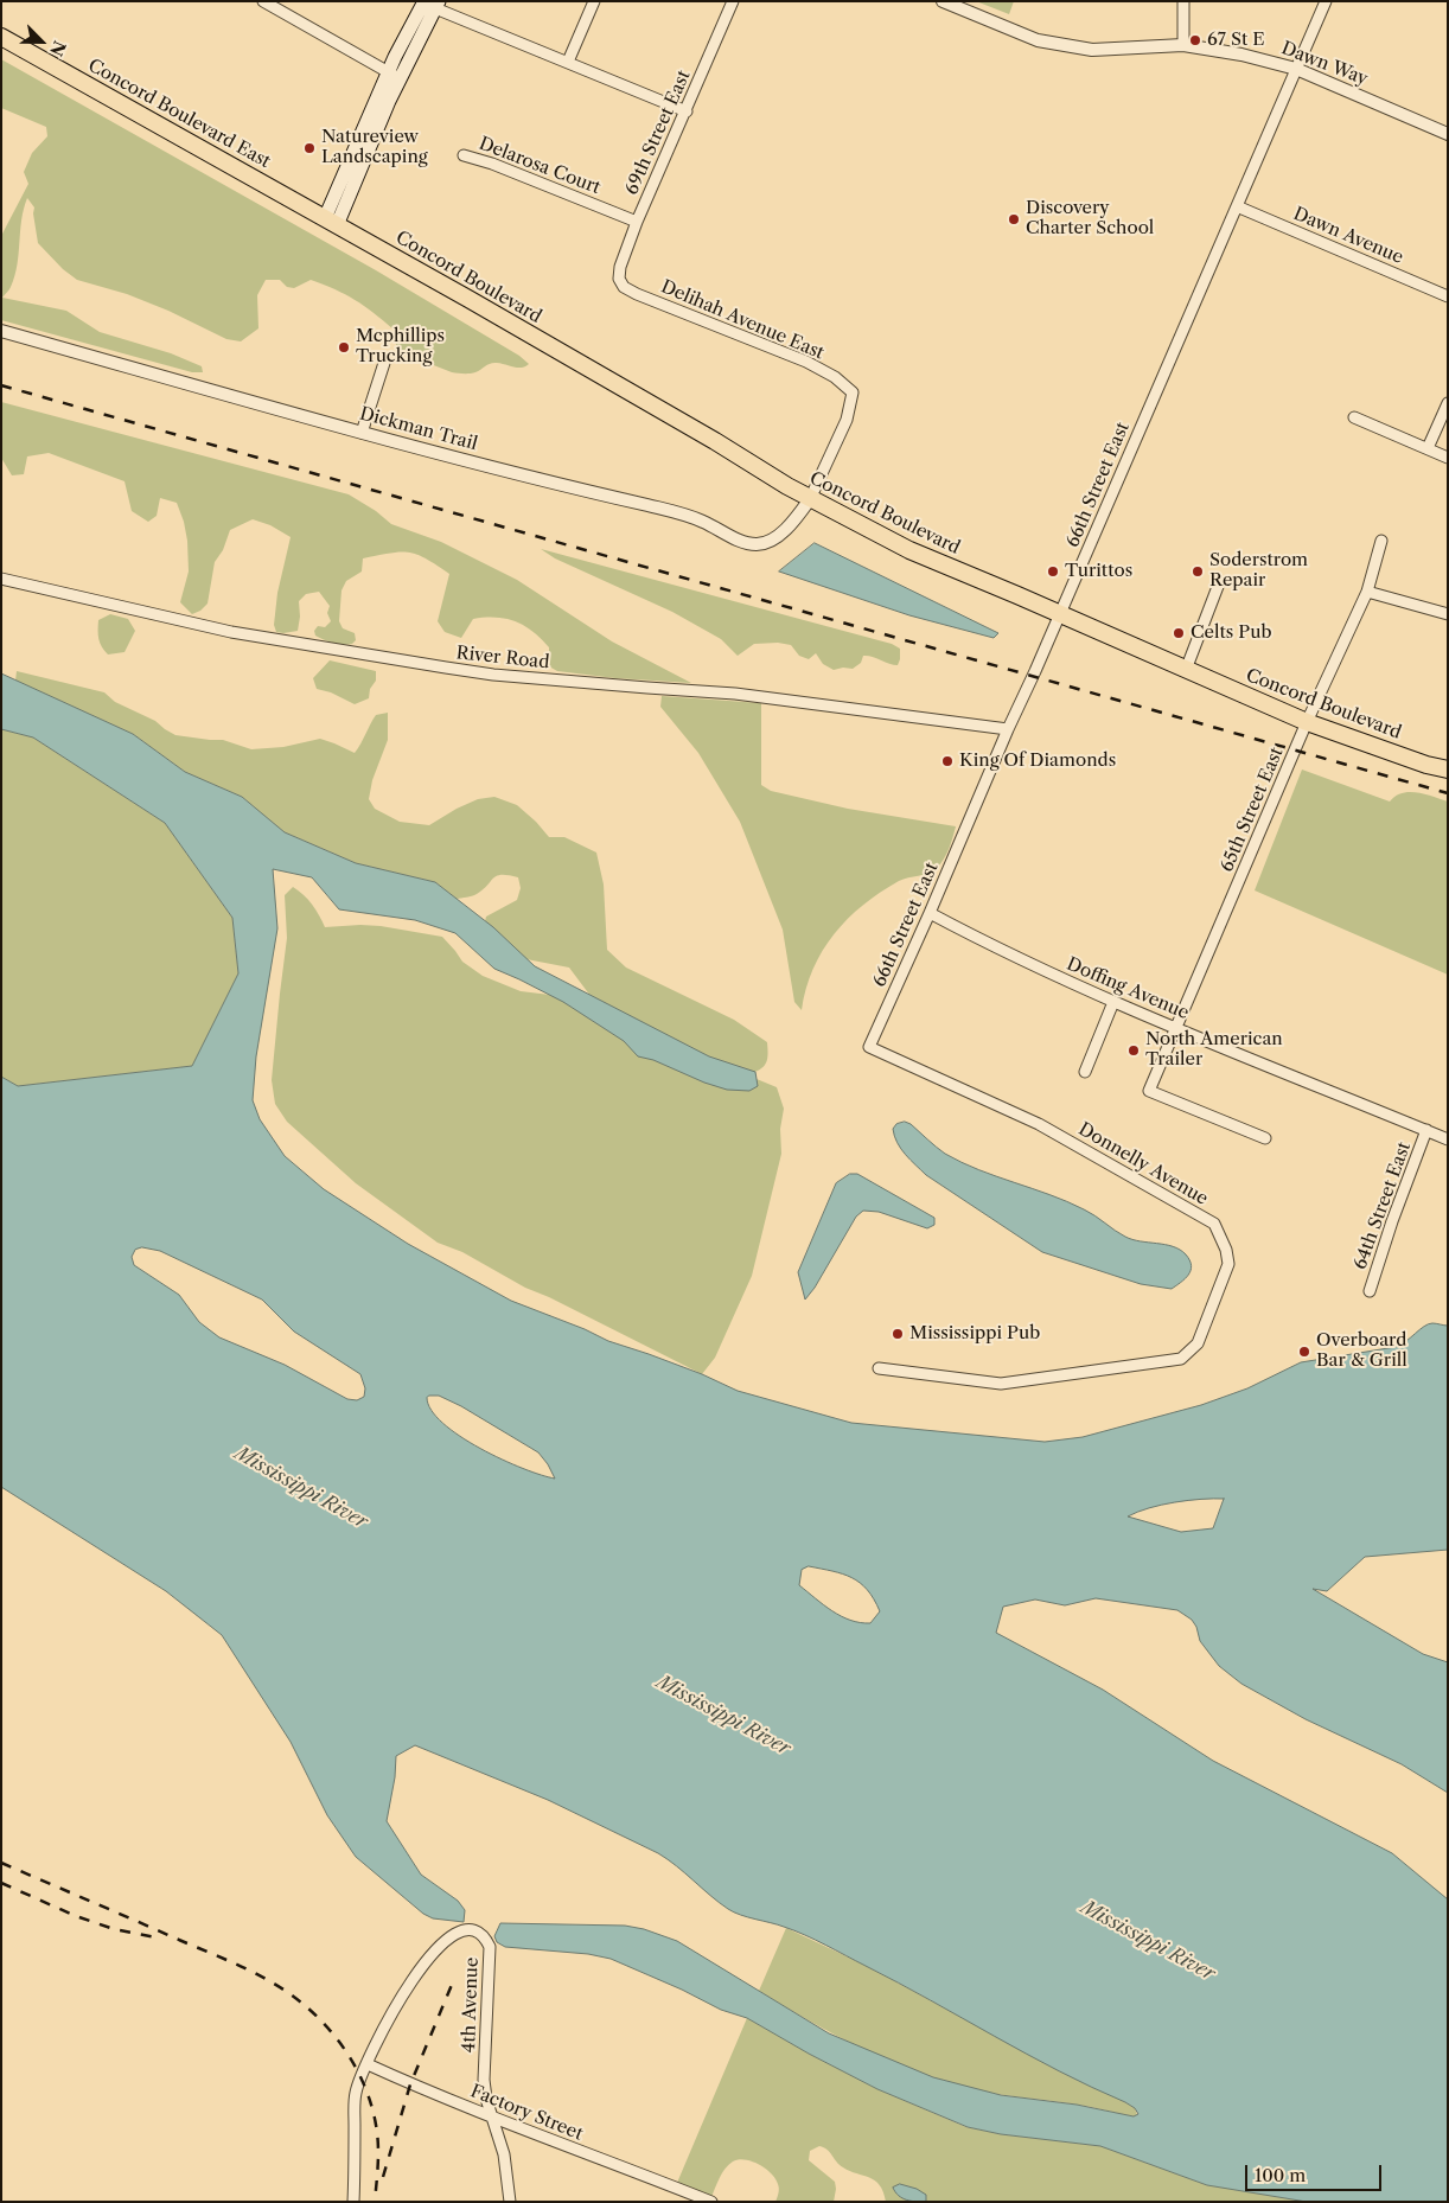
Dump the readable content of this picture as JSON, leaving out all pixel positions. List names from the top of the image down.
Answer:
{
  "streets": {
    "main road": ["Concord Boulevard East", "Concord Boulevard"],
    "street": [
      "Dawn Way",
      "69th Street East",
      "Delarosa Court",
      "Dawn Avenue",
      "Delihah Avenue East",
      "Dickman Trail",
      "66th Street East",
      "River Road",
      "65th Street East",
      "Doffing Avenue",
      "Donnelly Avenue",
      "64th Street East",
      "4th Avenue",
      "Factory Street"
    ]
  },
  "crossings": [
    ["Dawn Way", "66th Street East"],
    ["Concord Boulevard East", "Concord Boulevard"],
    ["69th Street East", "Delarosa Court"],
    ["69th Street East", "Delihah Avenue East"],
    ["Dawn Avenue", "66th Street East"],
    ["Concord Boulevard", "Delihah Avenue East"],
    ["Concord Boulevard", "Dickman Trail"],
    ["Concord Boulevard", "66th Street East"],
    ["Concord Boulevard", "65th Street East"],
    ["Delihah Avenue East", "Dickman Trail"],
    ["66th Street East", "River Road"],
    ["66th Street East", "Doffing Avenue"],
    ["66th Street East", "Donnelly Avenue"],
    ["65th Street East", "Doffing Avenue"],
    ["Doffing Avenue", "64th Street East"],
    ["4th Avenue", "Factory Street"]
  ],
  "water": ["Mississippi River"],
  "places": [
    "67 St E",
    "Natureview Landscaping",
    "Discovery Charter School",
    "Mcphillips Trucking",
    "Turittos",
    "Soderstrom Repair",
    "Celts Pub",
    "King Of Diamonds",
    "North American Trailer",
    "Mississippi Pub",
    "Overboard Bar & Grill"
  ],
  "scale_bar": "100 m",
  "north": "bottom right"
}
